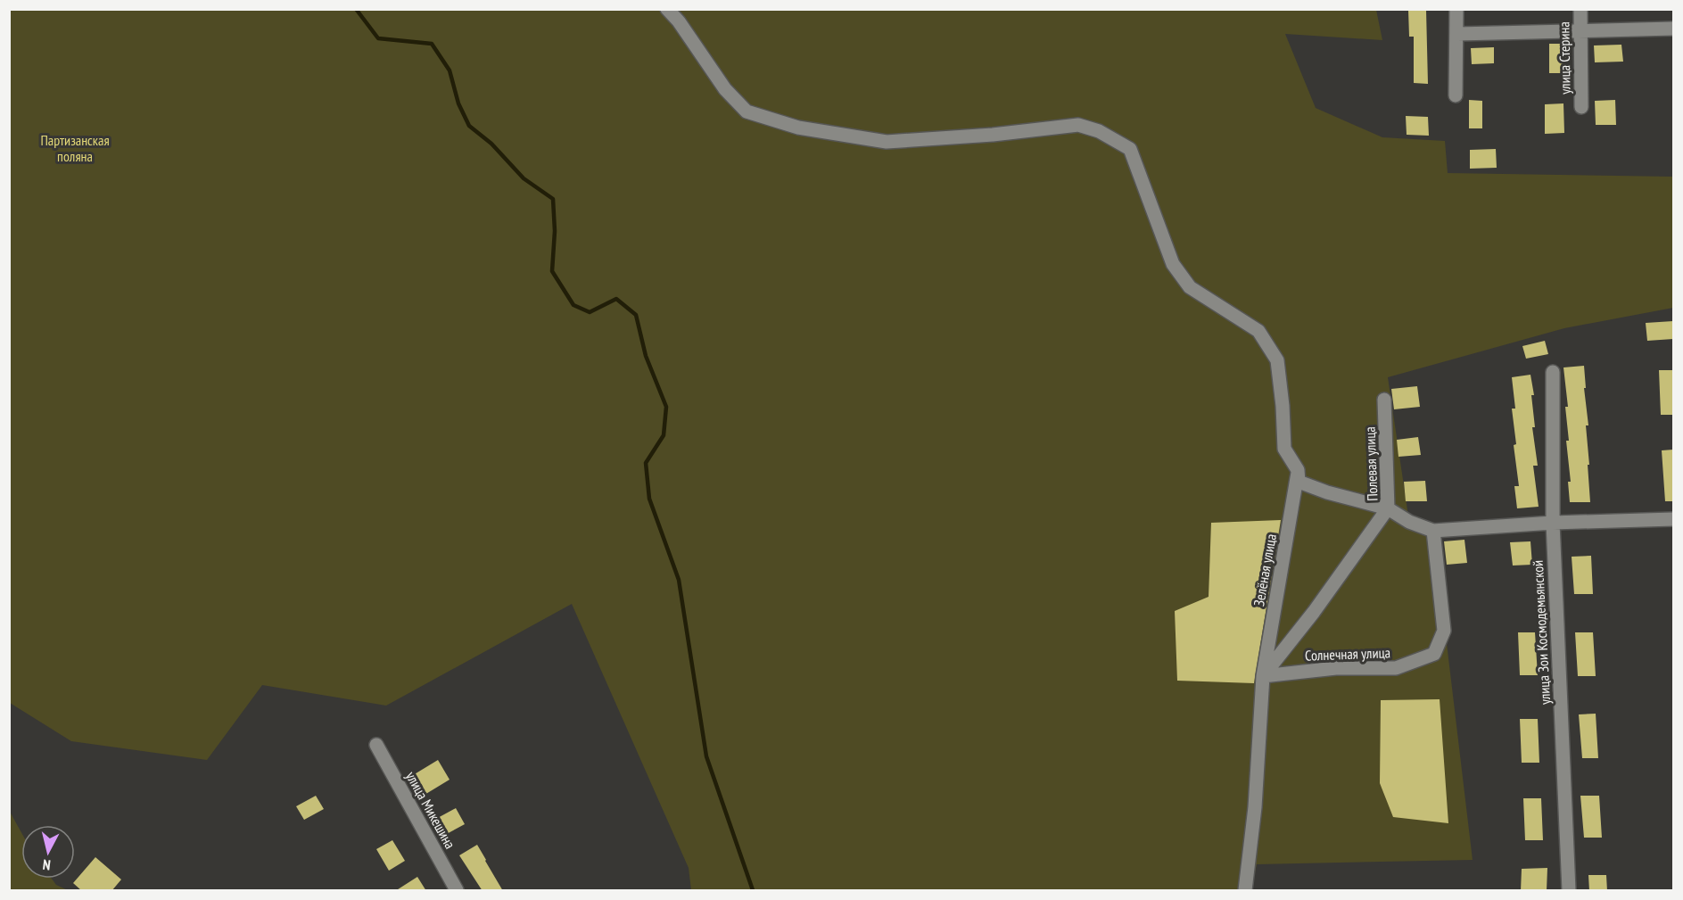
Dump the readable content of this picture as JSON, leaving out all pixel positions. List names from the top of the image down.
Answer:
{
  "streets": {
    "street": [
      "улица Стерина",
      "Полевая улица",
      "Зелёная улица",
      "улица Зои Космодемьянской",
      "Солнечная улица",
      "улица Микешина"
    ]
  },
  "crossings": [
    ["Полевая улица", "Солнечная улица"],
    ["Зелёная улица", "Солнечная улица"]
  ],
  "parks": ["Партизанская поляна"],
  "north": "bottom"
}
